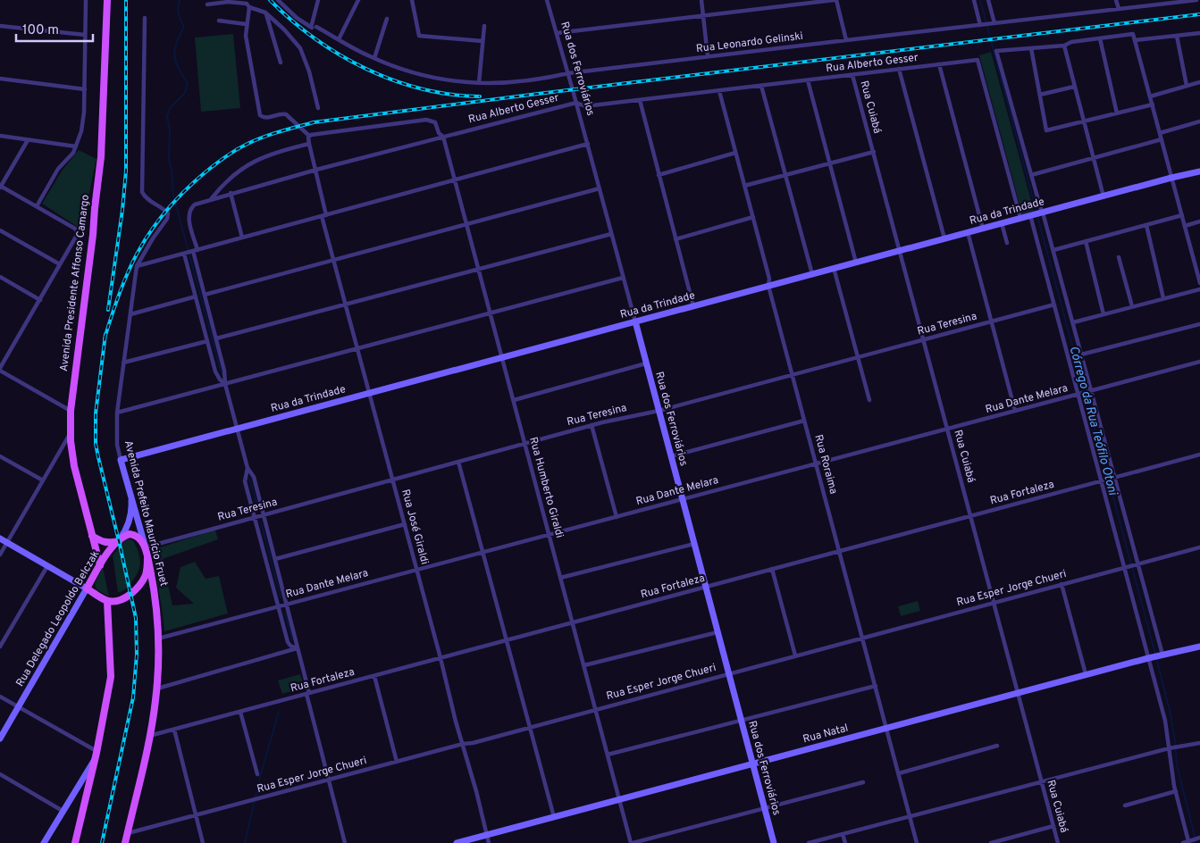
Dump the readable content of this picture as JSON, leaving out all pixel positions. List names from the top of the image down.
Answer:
{
  "streets": {
    "main road": ["Avenida Presidente Affonso Camargo", "Avenida Prefeito Maurício Fruet", "Rua Delegado Leopoldo Belczak"],
    "street": [
      "Rua Leonardo Gelinski",
      "Rua Alberto Gesser",
      "Rua dos Ferroviários",
      "Rua Cuiabá",
      "Rua da Trindade",
      "Rua Teresina",
      "Rua Dante Melara",
      "Rua Roraima",
      "Rua Humberto Giraldi",
      "Rua Fortaleza",
      "Rua José Giraldi",
      "Rua Esper Jorge Chueri",
      "Rua Natal"
    ]
  },
  "crossings": [
    ["Rua Leonardo Gelinski", "Rua dos Ferroviários"],
    ["Rua Alberto Gesser", "Rua dos Ferroviários"],
    ["Rua Alberto Gesser", "Rua Cuiabá"],
    ["Rua Alberto Gesser", "Rua da Trindade"],
    ["Rua Alberto Gesser", "Rua Roraima"],
    ["Rua Alberto Gesser", "Rua Humberto Giraldi"],
    ["Rua Alberto Gesser", "Rua José Giraldi"],
    ["Rua dos Ferroviários", "Rua da Trindade"],
    ["Rua dos Ferroviários", "Rua Teresina"],
    ["Rua dos Ferroviários", "Rua Dante Melara"],
    ["Rua dos Ferroviários", "Rua Fortaleza"],
    ["Rua dos Ferroviários", "Rua Esper Jorge Chueri"],
    ["Rua dos Ferroviários", "Rua Natal"],
    ["Rua Cuiabá", "Rua da Trindade"],
    ["Rua Cuiabá", "Rua Teresina"],
    ["Rua Cuiabá", "Rua Dante Melara"],
    ["Rua Cuiabá", "Rua Fortaleza"],
    ["Rua Cuiabá", "Rua Esper Jorge Chueri"],
    ["Rua Cuiabá", "Rua Natal"],
    ["Rua da Trindade", "Rua Roraima"],
    ["Rua da Trindade", "Rua Humberto Giraldi"],
    ["Rua da Trindade", "Avenida Prefeito Maurício Fruet"],
    ["Rua da Trindade", "Rua José Giraldi"],
    ["Avenida Presidente Affonso Camargo", "Rua Delegado Leopoldo Belczak"],
    ["Rua Teresina", "Rua Roraima"],
    ["Rua Teresina", "Rua Humberto Giraldi"],
    ["Rua Teresina", "Avenida Prefeito Maurício Fruet"],
    ["Rua Teresina", "Rua José Giraldi"],
    ["Rua Dante Melara", "Rua Roraima"],
    ["Rua Dante Melara", "Rua Humberto Giraldi"],
    ["Rua Dante Melara", "Avenida Prefeito Maurício Fruet"],
    ["Rua Dante Melara", "Rua José Giraldi"],
    ["Rua Roraima", "Rua Fortaleza"],
    ["Rua Roraima", "Rua Esper Jorge Chueri"],
    ["Rua Roraima", "Rua Natal"],
    ["Rua Humberto Giraldi", "Rua Fortaleza"],
    ["Rua Humberto Giraldi", "Rua Esper Jorge Chueri"],
    ["Rua Humberto Giraldi", "Rua Natal"],
    ["Rua Fortaleza", "Avenida Prefeito Maurício Fruet"],
    ["Rua Fortaleza", "Rua José Giraldi"],
    ["Avenida Prefeito Maurício Fruet", "Rua Esper Jorge Chueri"],
    ["Rua José Giraldi", "Rua Esper Jorge Chueri"],
    ["Rua José Giraldi", "Rua Natal"]
  ],
  "water": ["Córrego da Rua Teófilo Otoni"],
  "scale_bar": "100 m"
}
